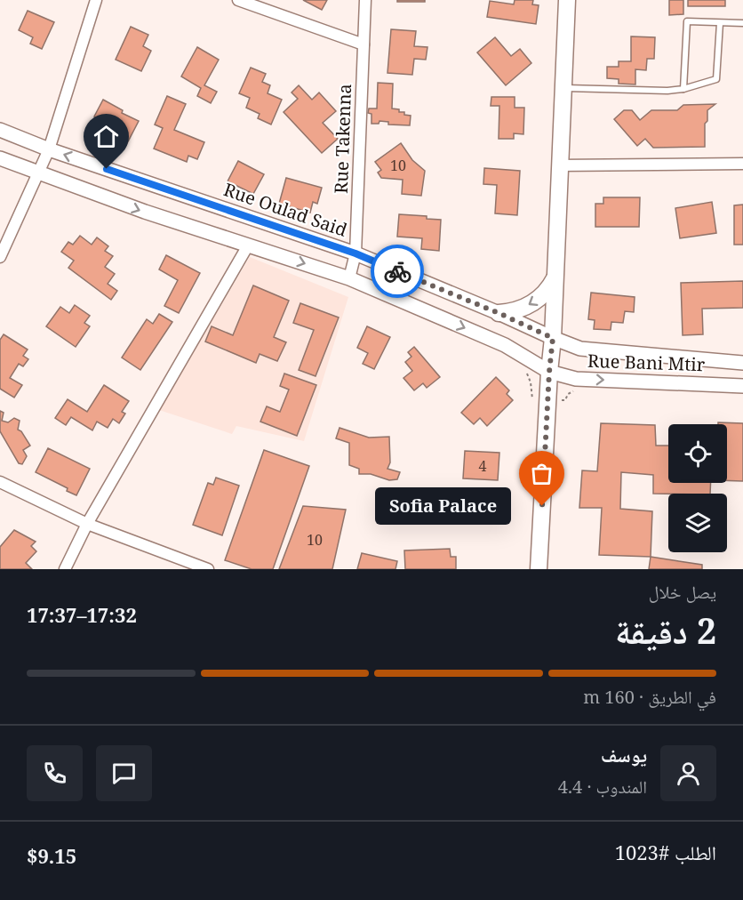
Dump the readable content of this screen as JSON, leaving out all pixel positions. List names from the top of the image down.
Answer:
{
  "streets": {
    "street": ["Rue Takenna", "Rue Oulad Said", "Rue Bani Mtir"]
  },
  "crossings": [
    ["Rue Takenna", "Rue Oulad Said"],
    ["Rue Oulad Said", "Rue Bani Mtir"]
  ],
  "places": ["Sofia Palace"],
  "house_numbers": ["10", "4", "10"],
  "page": {
    "bubble": "Sofia Palace",
    "heading": ["2 دقيقة", "يصل خلال", "17:32–17:37"],
    "panel": [
      "يوسف",
      "المندوب · 4.4",
      "الطلب #1023",
      "$9.15"
    ],
    "bar": "في الطريق · 160 m"
  }
}
